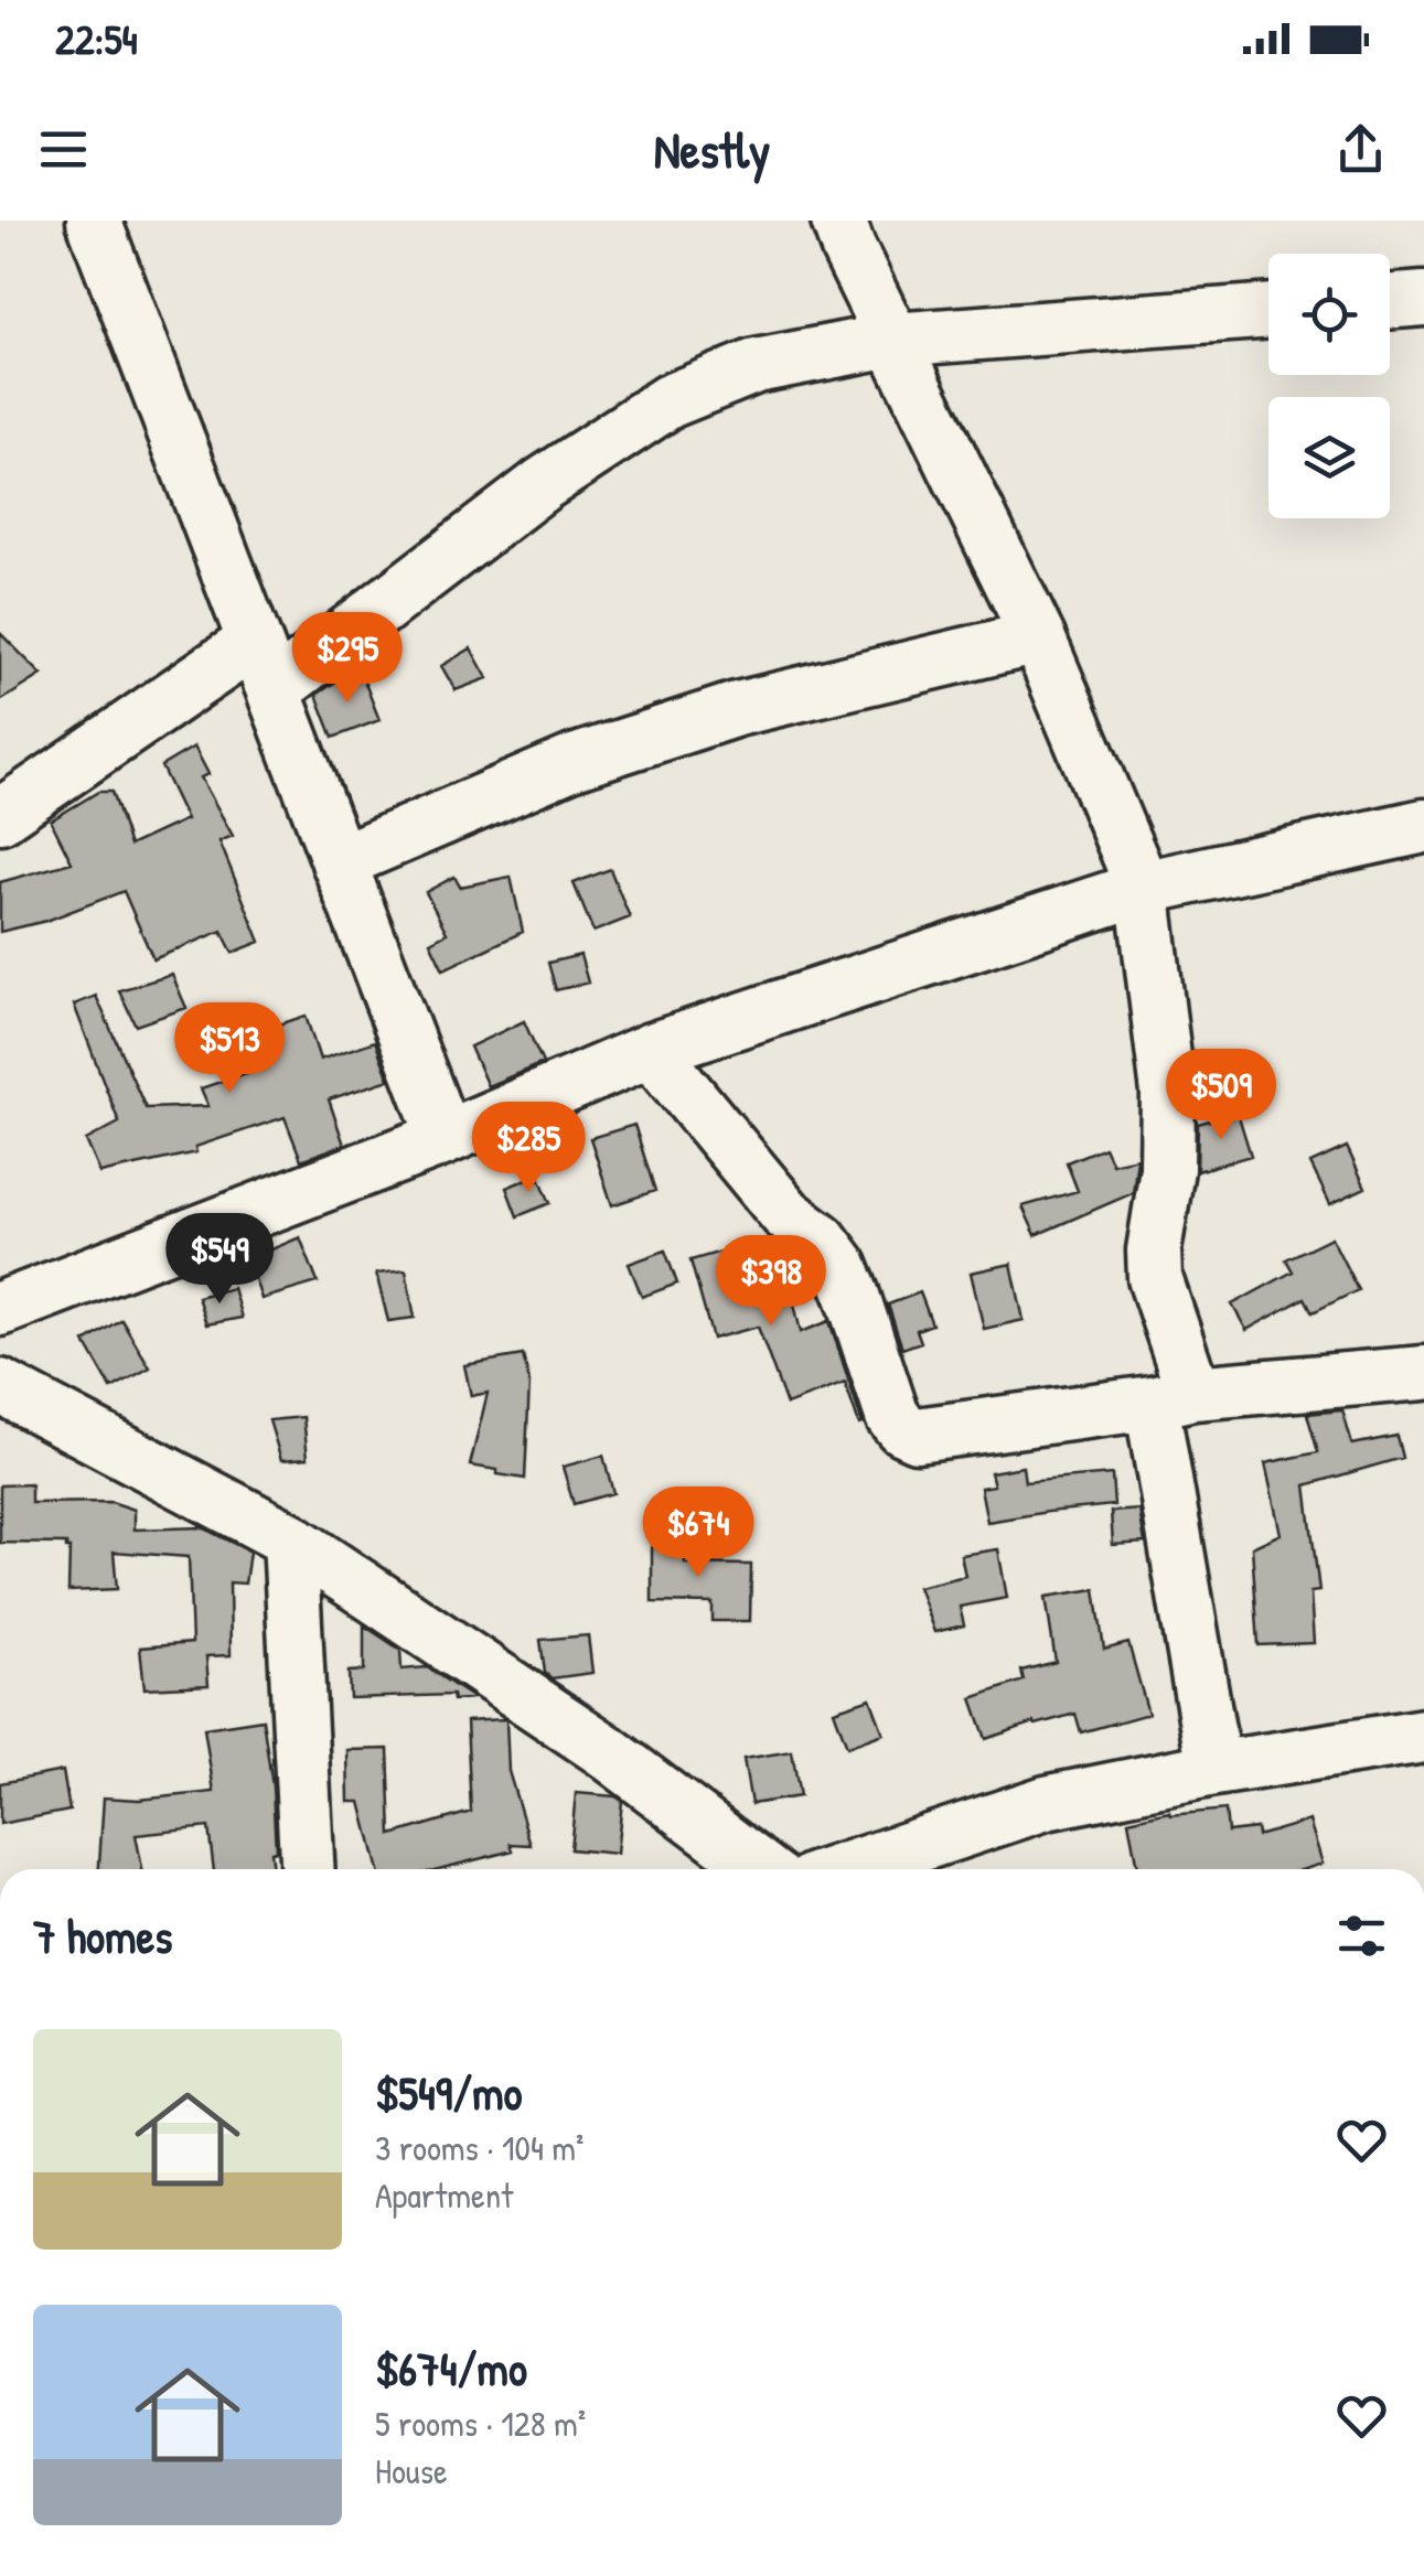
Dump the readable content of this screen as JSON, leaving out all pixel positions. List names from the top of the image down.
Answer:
{
  "page": {
    "status": "22:54",
    "header": "Nestly",
    "price": [
      "$295",
      "$513",
      "$509",
      "$285",
      "$549",
      "$398",
      "$674"
    ],
    "heading": "7 homes",
    "list": [
      {
        "name": "$549/mo",
        "note": "3 rooms · 104 m² · Apartment"
      },
      {
        "name": "$674/mo",
        "note": "5 rooms · 128 m² · House"
      }
    ]
  }
}
